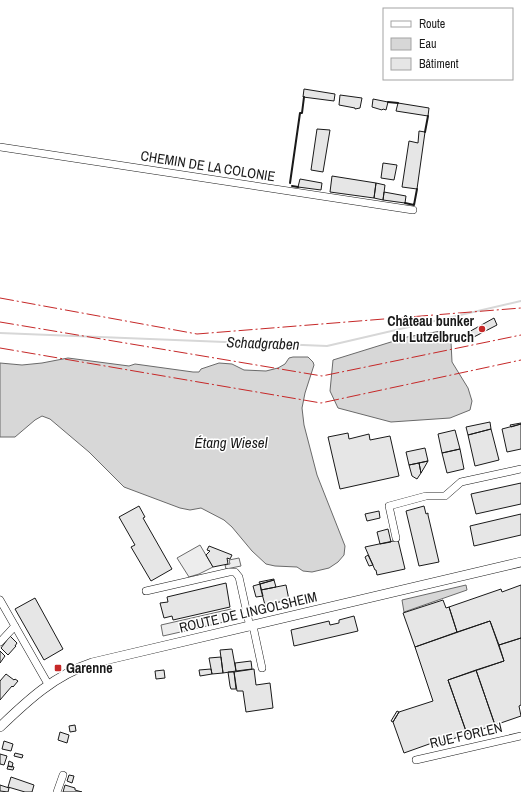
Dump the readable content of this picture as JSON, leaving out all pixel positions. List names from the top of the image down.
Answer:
{
  "streets": {
    "main road": ["ROUTE DE LINGOLSHEIM"],
    "street": ["CHEMIN DE LA COLONIE", "RUE FORLEN"]
  },
  "water": ["Schadgraben", "Étang Wiesel"],
  "places": {
    "other": ["Château bunker du Lutzelbruch"],
    "transit": ["Garenne"]
  },
  "legend": ["Route", "Eau", "Bâtiment"]
}
